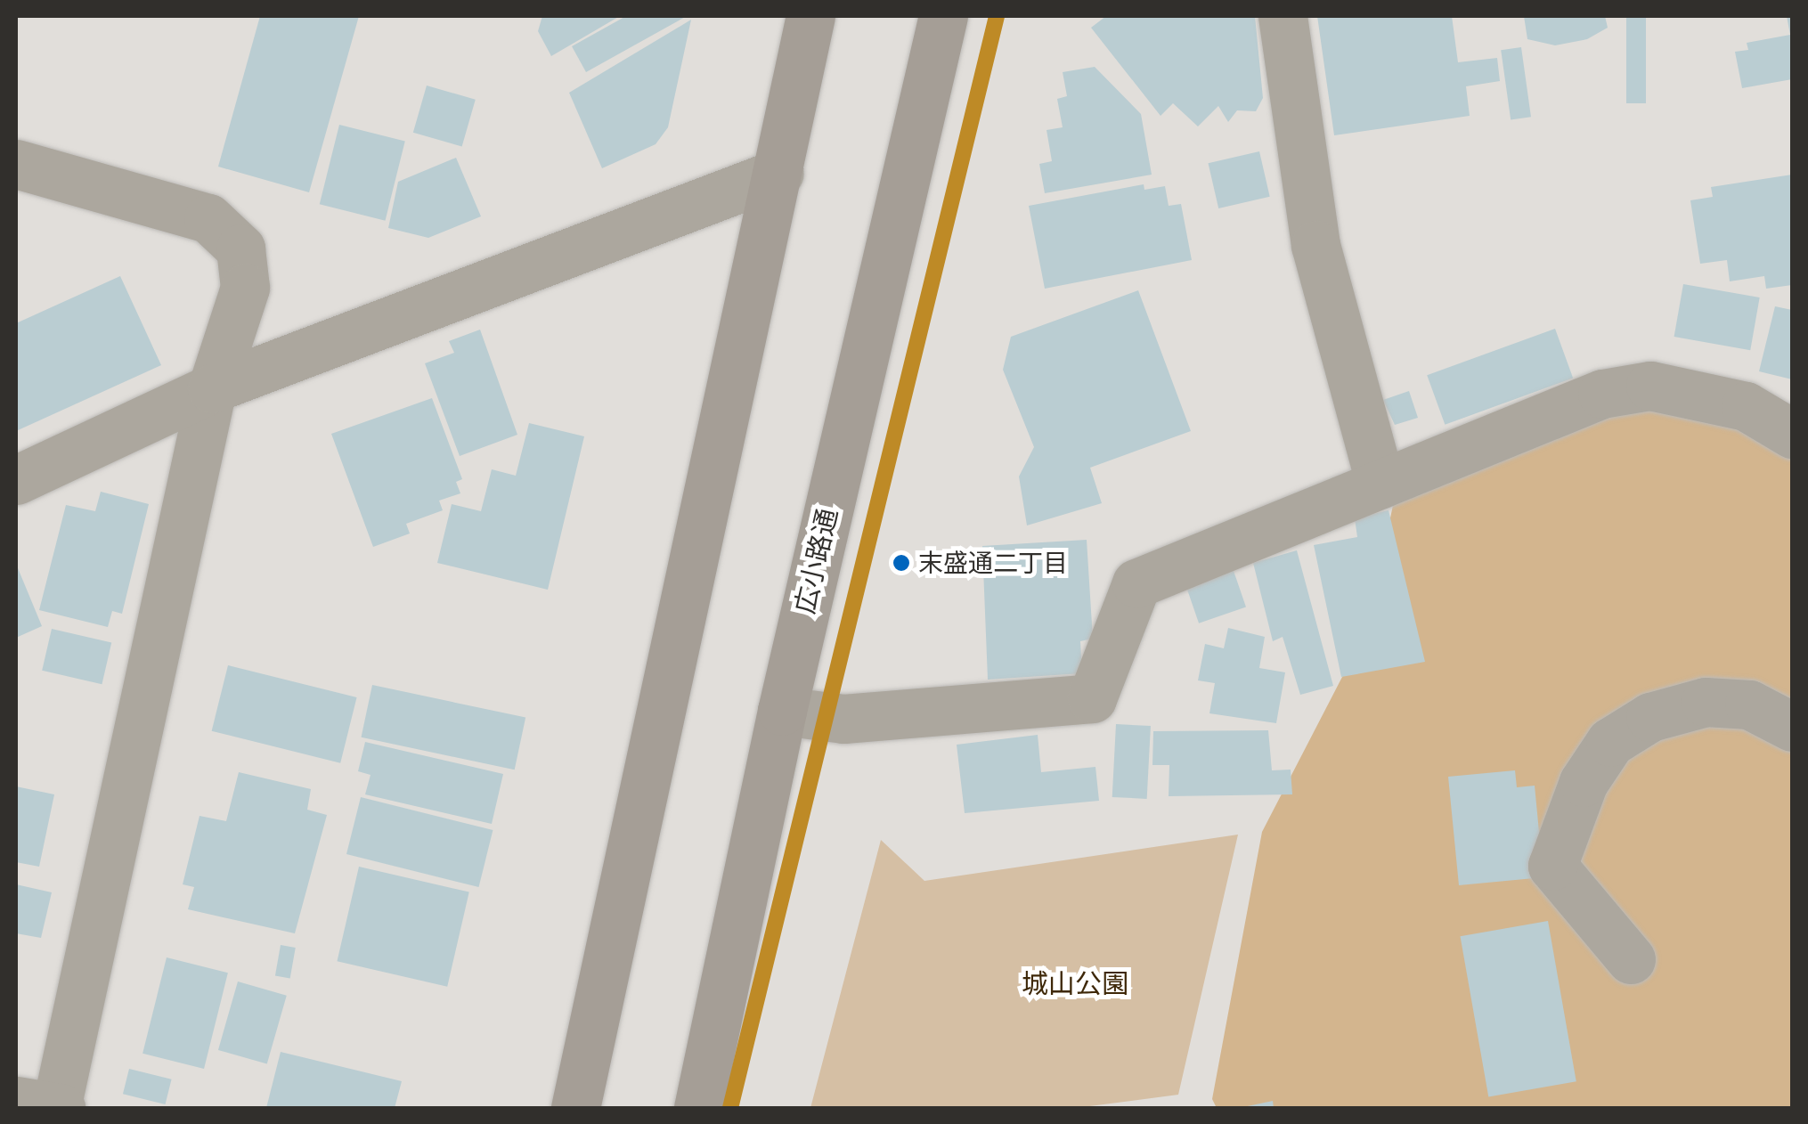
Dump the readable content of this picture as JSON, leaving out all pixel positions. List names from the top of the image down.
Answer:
{
  "streets": {
    "main road": ["広小路通"]
  },
  "parks": ["城山公園"],
  "places": ["末盛通二丁目"]
}
